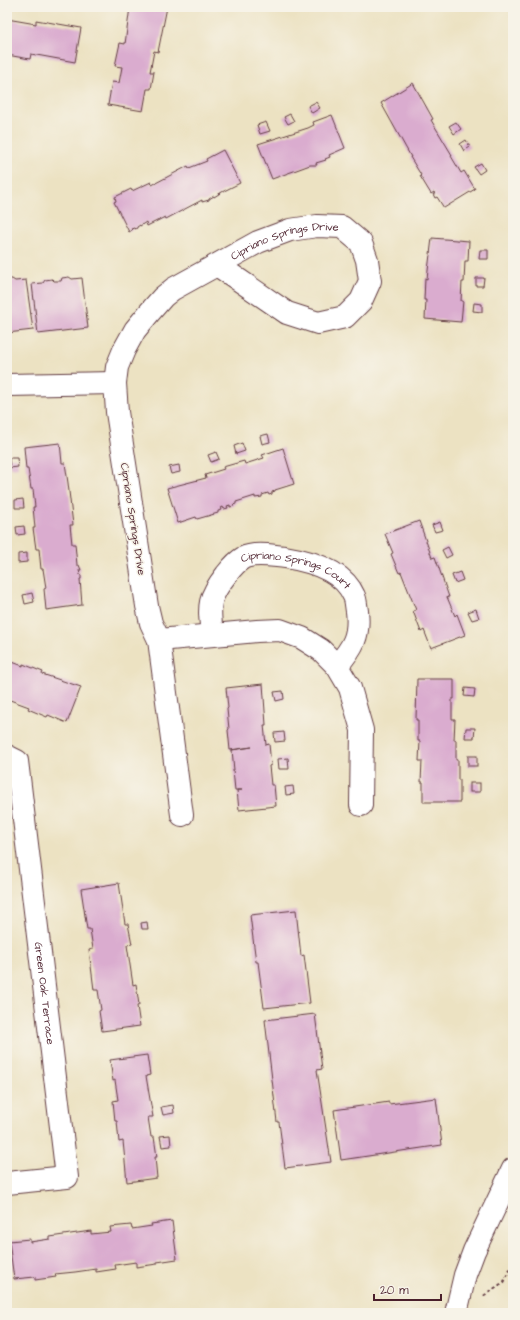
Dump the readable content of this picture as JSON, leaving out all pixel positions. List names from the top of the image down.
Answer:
{
  "streets": {
    "street": ["Cipriano Springs Drive", "Cipriano Springs Court", "Green Oak Terrace"]
  },
  "scale_bar": "20 m"
}
